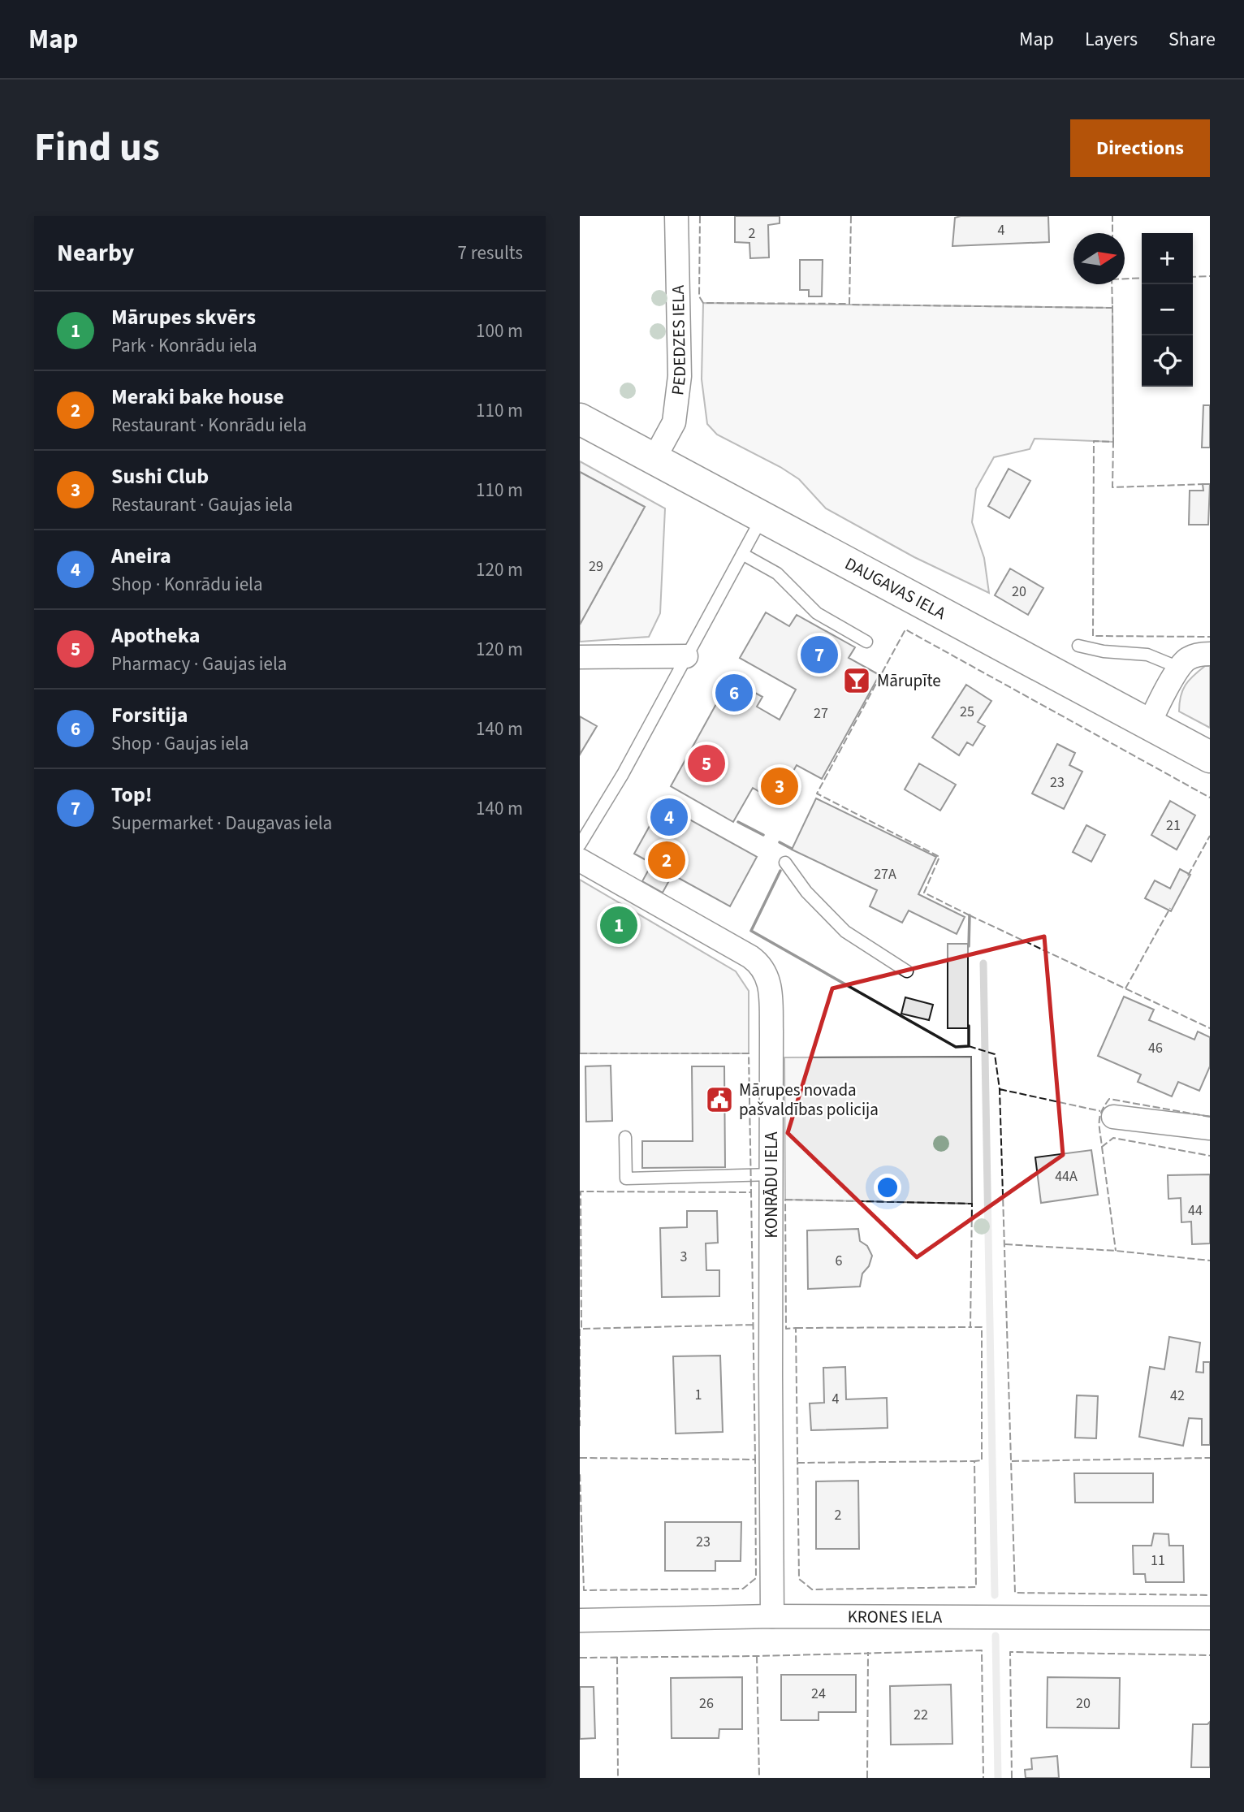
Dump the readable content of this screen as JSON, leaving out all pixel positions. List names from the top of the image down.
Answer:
{
  "streets": {
    "main road": ["DAUGAVAS IELA"],
    "street": ["PEDEDZES IELA", "KONRĀDU IELA", "KRONES IELA"]
  },
  "crossings": [
    ["PEDEDZES IELA", "DAUGAVAS IELA"],
    ["KONRĀDU IELA", "KRONES IELA"]
  ],
  "places": {
    "bar": ["Mārupīte"],
    "public building": ["Mārupes novada pašvaldības policija"]
  },
  "house_numbers": [
    "4",
    "2",
    "29",
    "20",
    "25",
    "27",
    "23",
    "21",
    "27A",
    "46",
    "44A",
    "44",
    "3",
    "6",
    "1",
    "42",
    "4",
    "2",
    "23",
    "11",
    "24",
    "26",
    "20",
    "22"
  ],
  "north": "right",
  "page": {
    "header": "Map",
    "nav": ["Map", "Layers", "Share"],
    "title": "Find us",
    "buttons": "Directions",
    "heading": ["Nearby", "7 results"],
    "map_buttons": ["+", "−"],
    "list": [
      {
        "mark": "1",
        "name": "Mārupes skvērs",
        "note": "Park · Konrādu iela",
        "value": "100 m"
      },
      {
        "mark": "2",
        "name": "Meraki bake house",
        "note": "Restaurant · Konrādu iela",
        "value": "110 m"
      },
      {
        "mark": "3",
        "name": "Sushi Club",
        "note": "Restaurant · Gaujas iela",
        "value": "110 m"
      },
      {
        "mark": "4",
        "name": "Aneira",
        "note": "Shop · Konrādu iela",
        "value": "120 m"
      },
      {
        "mark": "5",
        "name": "Apotheka",
        "note": "Pharmacy · Gaujas iela",
        "value": "120 m"
      },
      {
        "mark": "6",
        "name": "Forsitija",
        "note": "Shop · Gaujas iela",
        "value": "140 m"
      },
      {
        "mark": "7",
        "name": "Top!",
        "note": "Supermarket · Daugavas iela",
        "value": "140 m"
      }
    ],
    "pins": [
      "7",
      "6",
      "5",
      "3",
      "4",
      "2",
      "1"
    ]
  }
}
